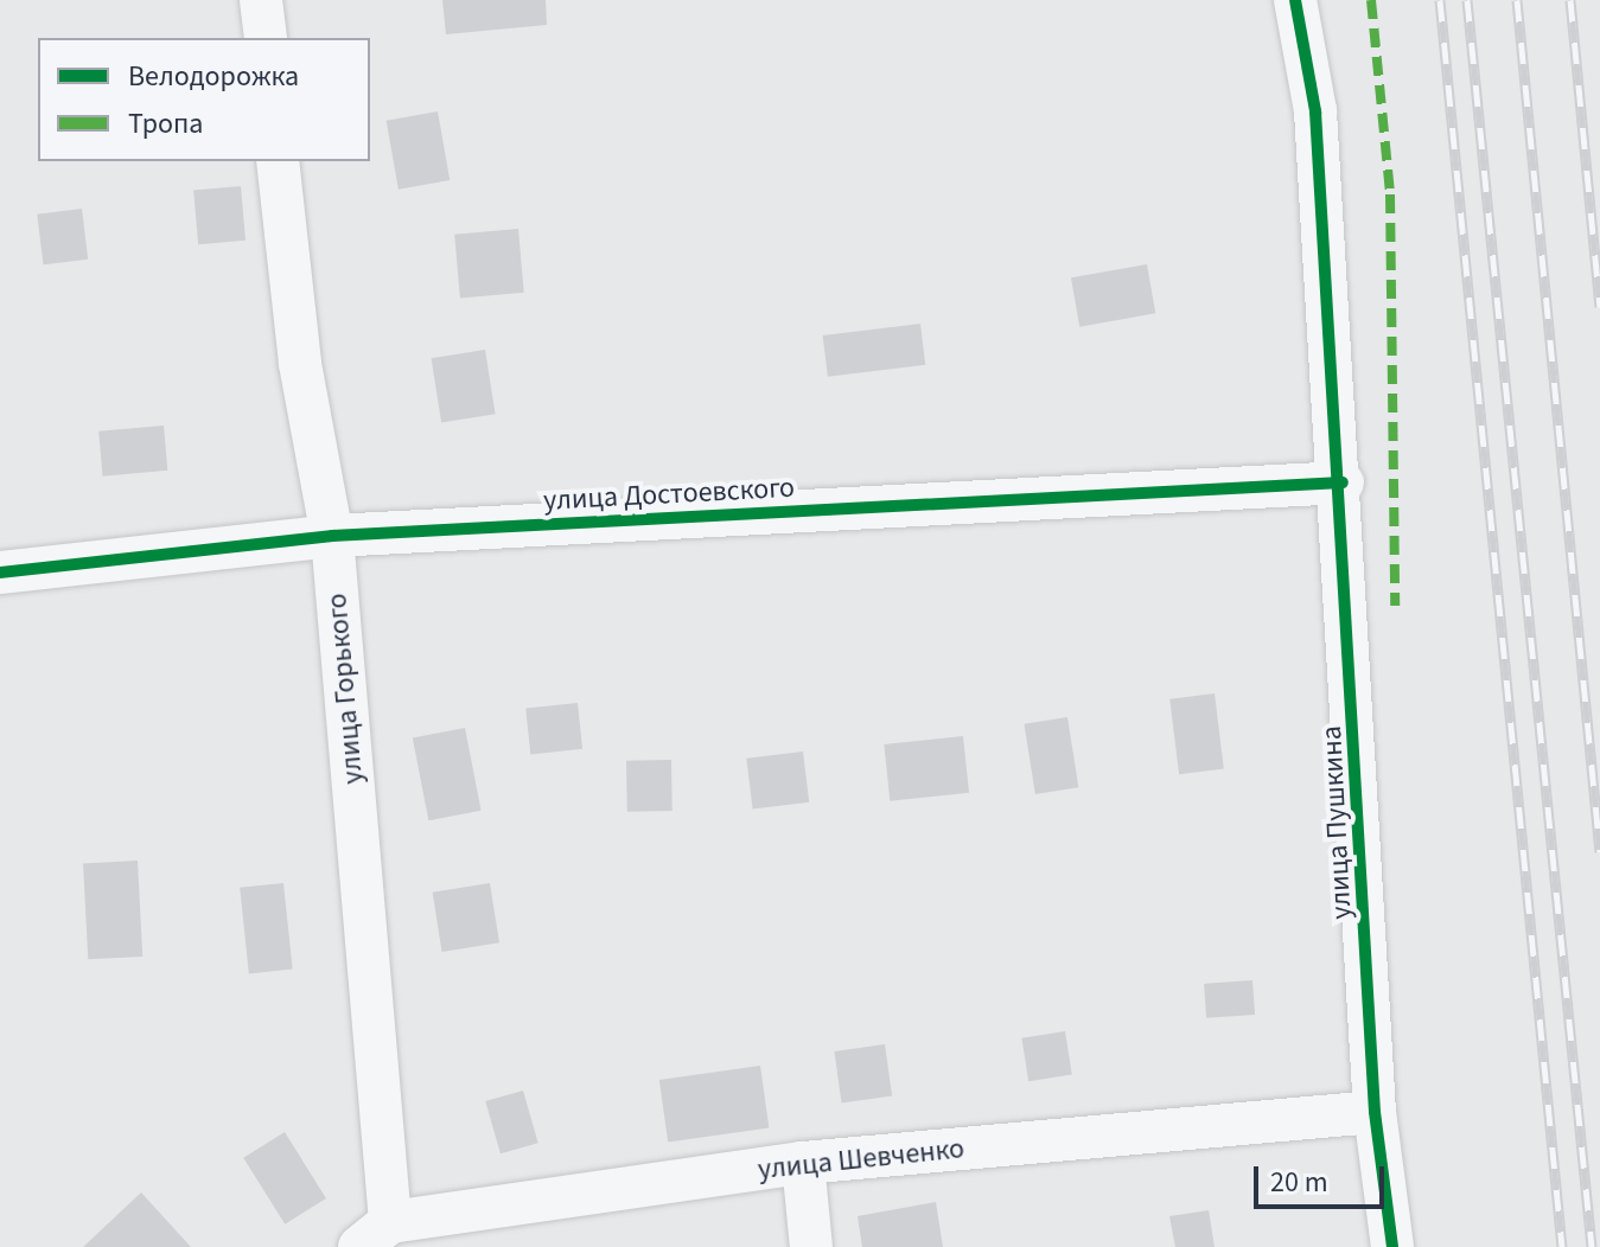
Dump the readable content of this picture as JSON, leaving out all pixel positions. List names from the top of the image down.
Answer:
{
  "streets": {
    "street": [
      "улица Достоевского",
      "улица Горького",
      "улица Пушкина",
      "улица Шевченко"
    ]
  },
  "crossings": [
    ["улица Достоевского", "улица Горького"],
    ["улица Достоевского", "улица Пушкина"],
    ["улица Горького", "улица Шевченко"],
    ["улица Пушкина", "улица Шевченко"]
  ],
  "legend": ["Велодорожка", "Тропа"],
  "scale_bar": "20 m"
}
